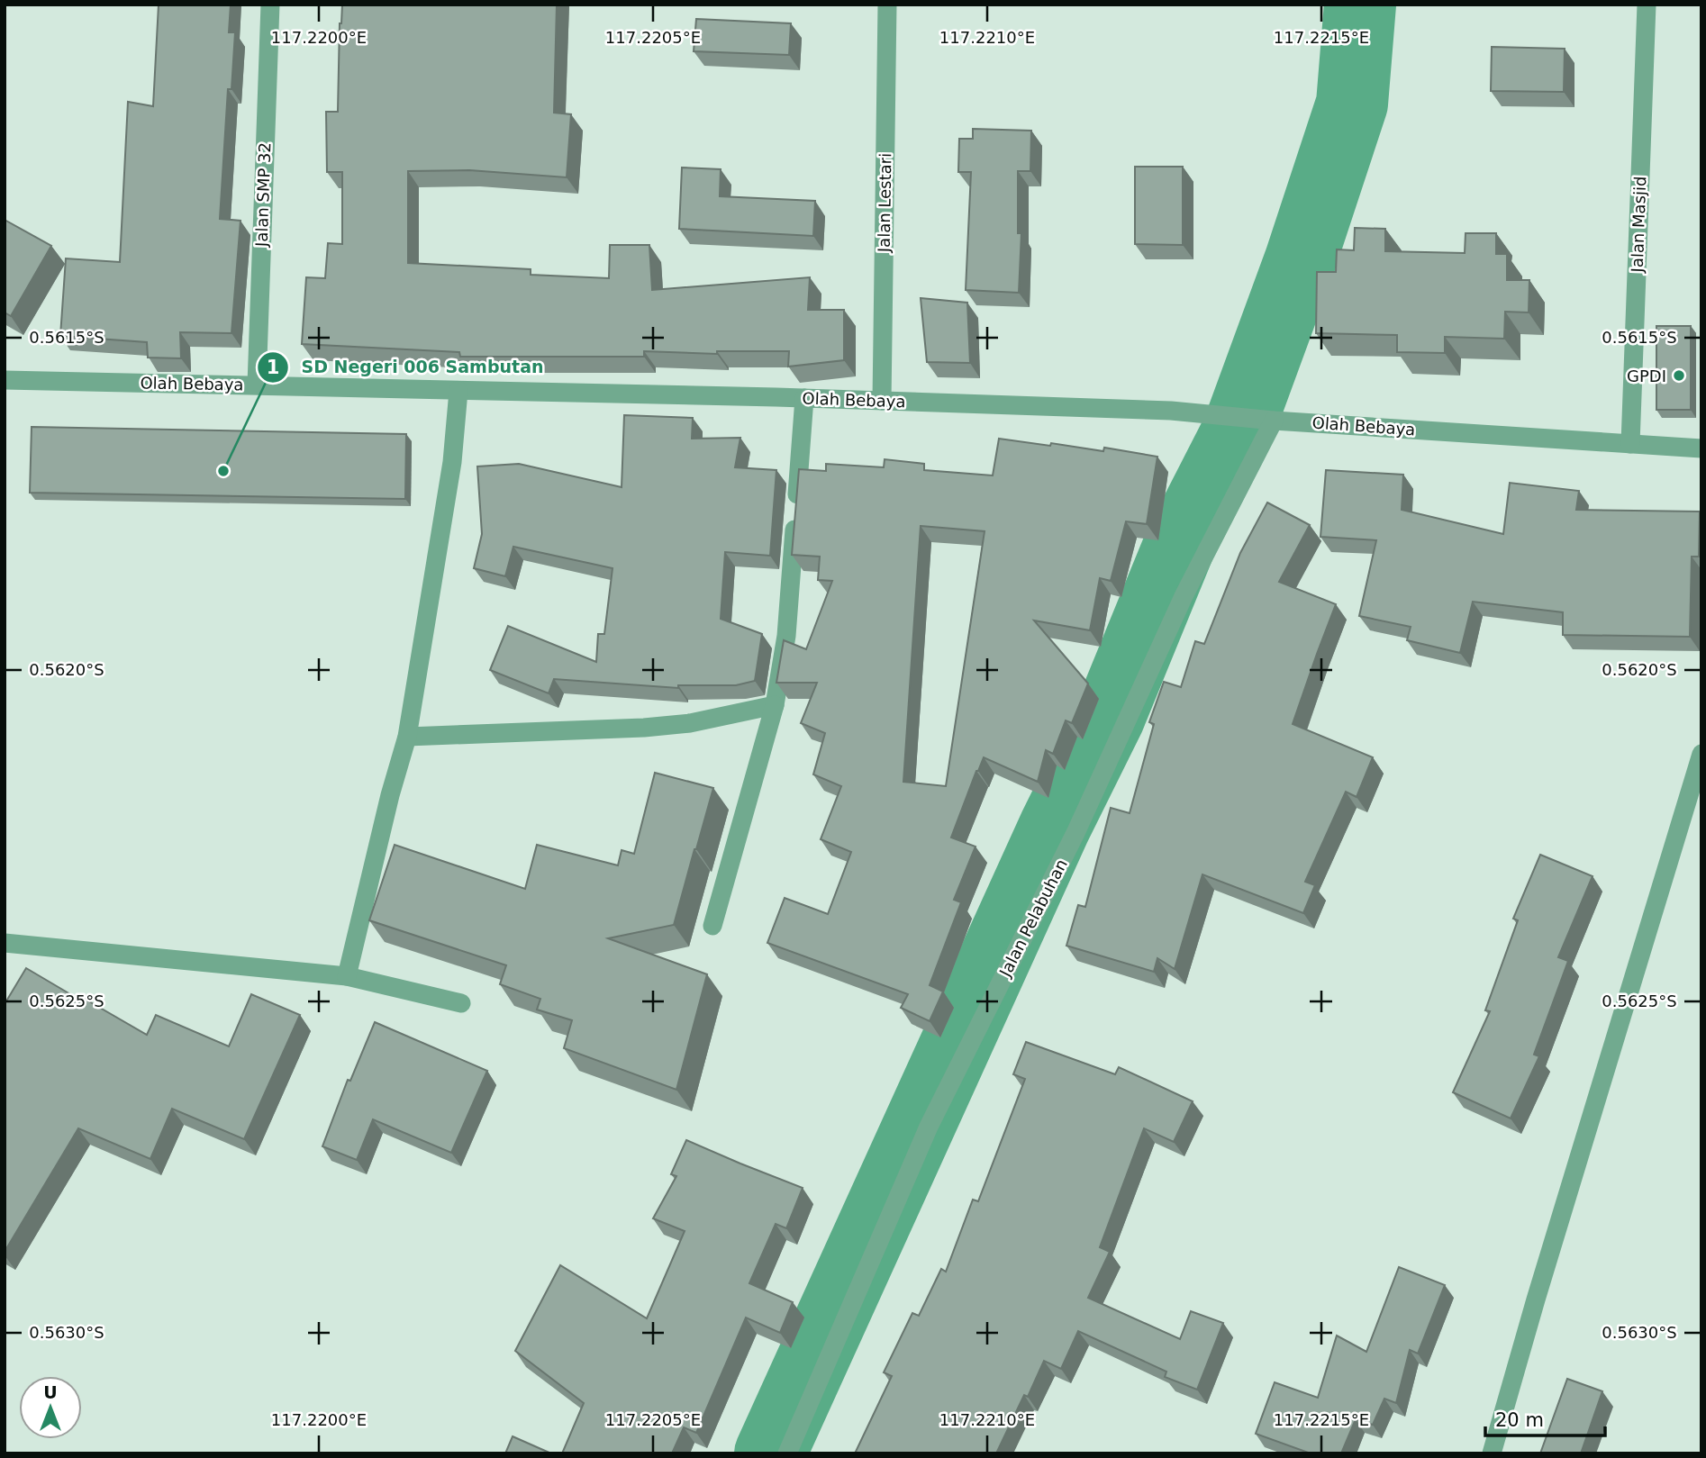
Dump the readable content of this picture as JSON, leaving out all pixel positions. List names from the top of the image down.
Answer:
{
  "streets": {
    "street": [
      "Jalan SMP 32",
      "Jalan Lestari",
      "Jalan Masjid",
      "Olah Bebaya",
      "Jalan Pelabuhan"
    ]
  },
  "crossings": [
    ["Jalan SMP 32", "Olah Bebaya"],
    ["Jalan Lestari", "Olah Bebaya"],
    ["Jalan Masjid", "Olah Bebaya"],
    ["Olah Bebaya", "Jalan Pelabuhan"]
  ],
  "places": ["GPDI", "SD Negeri 006 Sambutan"],
  "scale_bar": "20 m",
  "north": "top",
  "coordinates": [
    "117.2200°E",
    "117.2205°E",
    "117.2210°E",
    "117.2215°E",
    "0.5615°S",
    "0.5620°S",
    "0.5625°S",
    "0.5630°S"
  ]
}
